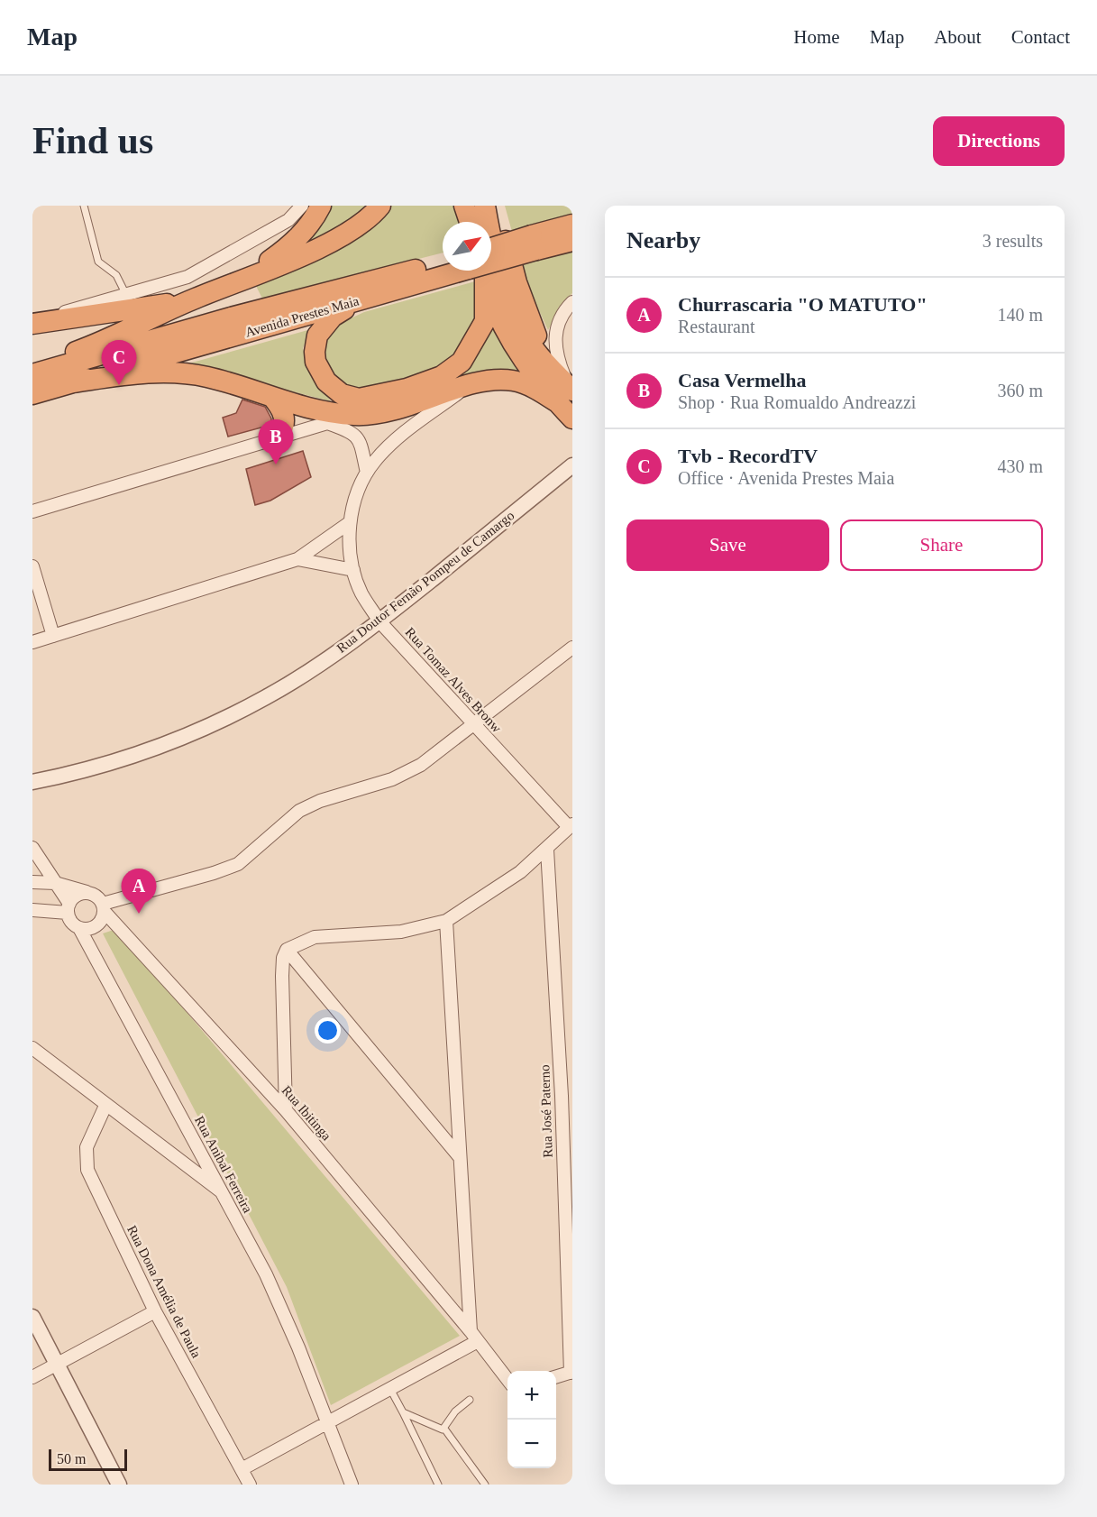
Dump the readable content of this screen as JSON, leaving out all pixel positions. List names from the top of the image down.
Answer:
{
  "streets": {
    "highway": ["Avenida Prestes Maia"],
    "street": [
      "Rua Doutor Fernão Pompeu de Camargo",
      "Rua Tomaz Alves Bronw",
      "Rua José Paterno",
      "Rua Ibitinga",
      "Rua Anibal Ferreira",
      "Rua Dona Amélia de Paula"
    ]
  },
  "crossings": [
    ["Rua Doutor Fernão Pompeu de Camargo", "Rua Tomaz Alves Bronw"],
    ["Rua Ibitinga", "Rua Anibal Ferreira"]
  ],
  "scale_bar": "50 m",
  "north": "top right",
  "page": {
    "header": "Map",
    "nav": [
      "Home",
      "Map",
      "About",
      "Contact"
    ],
    "buttons": [
      "Directions",
      ["Save", "Share"]
    ],
    "title": "Find us",
    "heading": ["Nearby", "3 results"],
    "list": [
      {
        "mark": "A",
        "name": "Churrascaria \"O MATUTO\"",
        "note": "Restaurant",
        "value": "140 m"
      },
      {
        "mark": "B",
        "name": "Casa Vermelha",
        "note": "Shop · Rua Romualdo Andreazzi",
        "value": "360 m"
      },
      {
        "mark": "C",
        "name": "Tvb - RecordTV",
        "note": "Office · Avenida Prestes Maia",
        "value": "430 m"
      }
    ],
    "pins": ["C", "B", "A"],
    "map_buttons": ["+", "−"],
    "scale": "50 m"
  }
}
